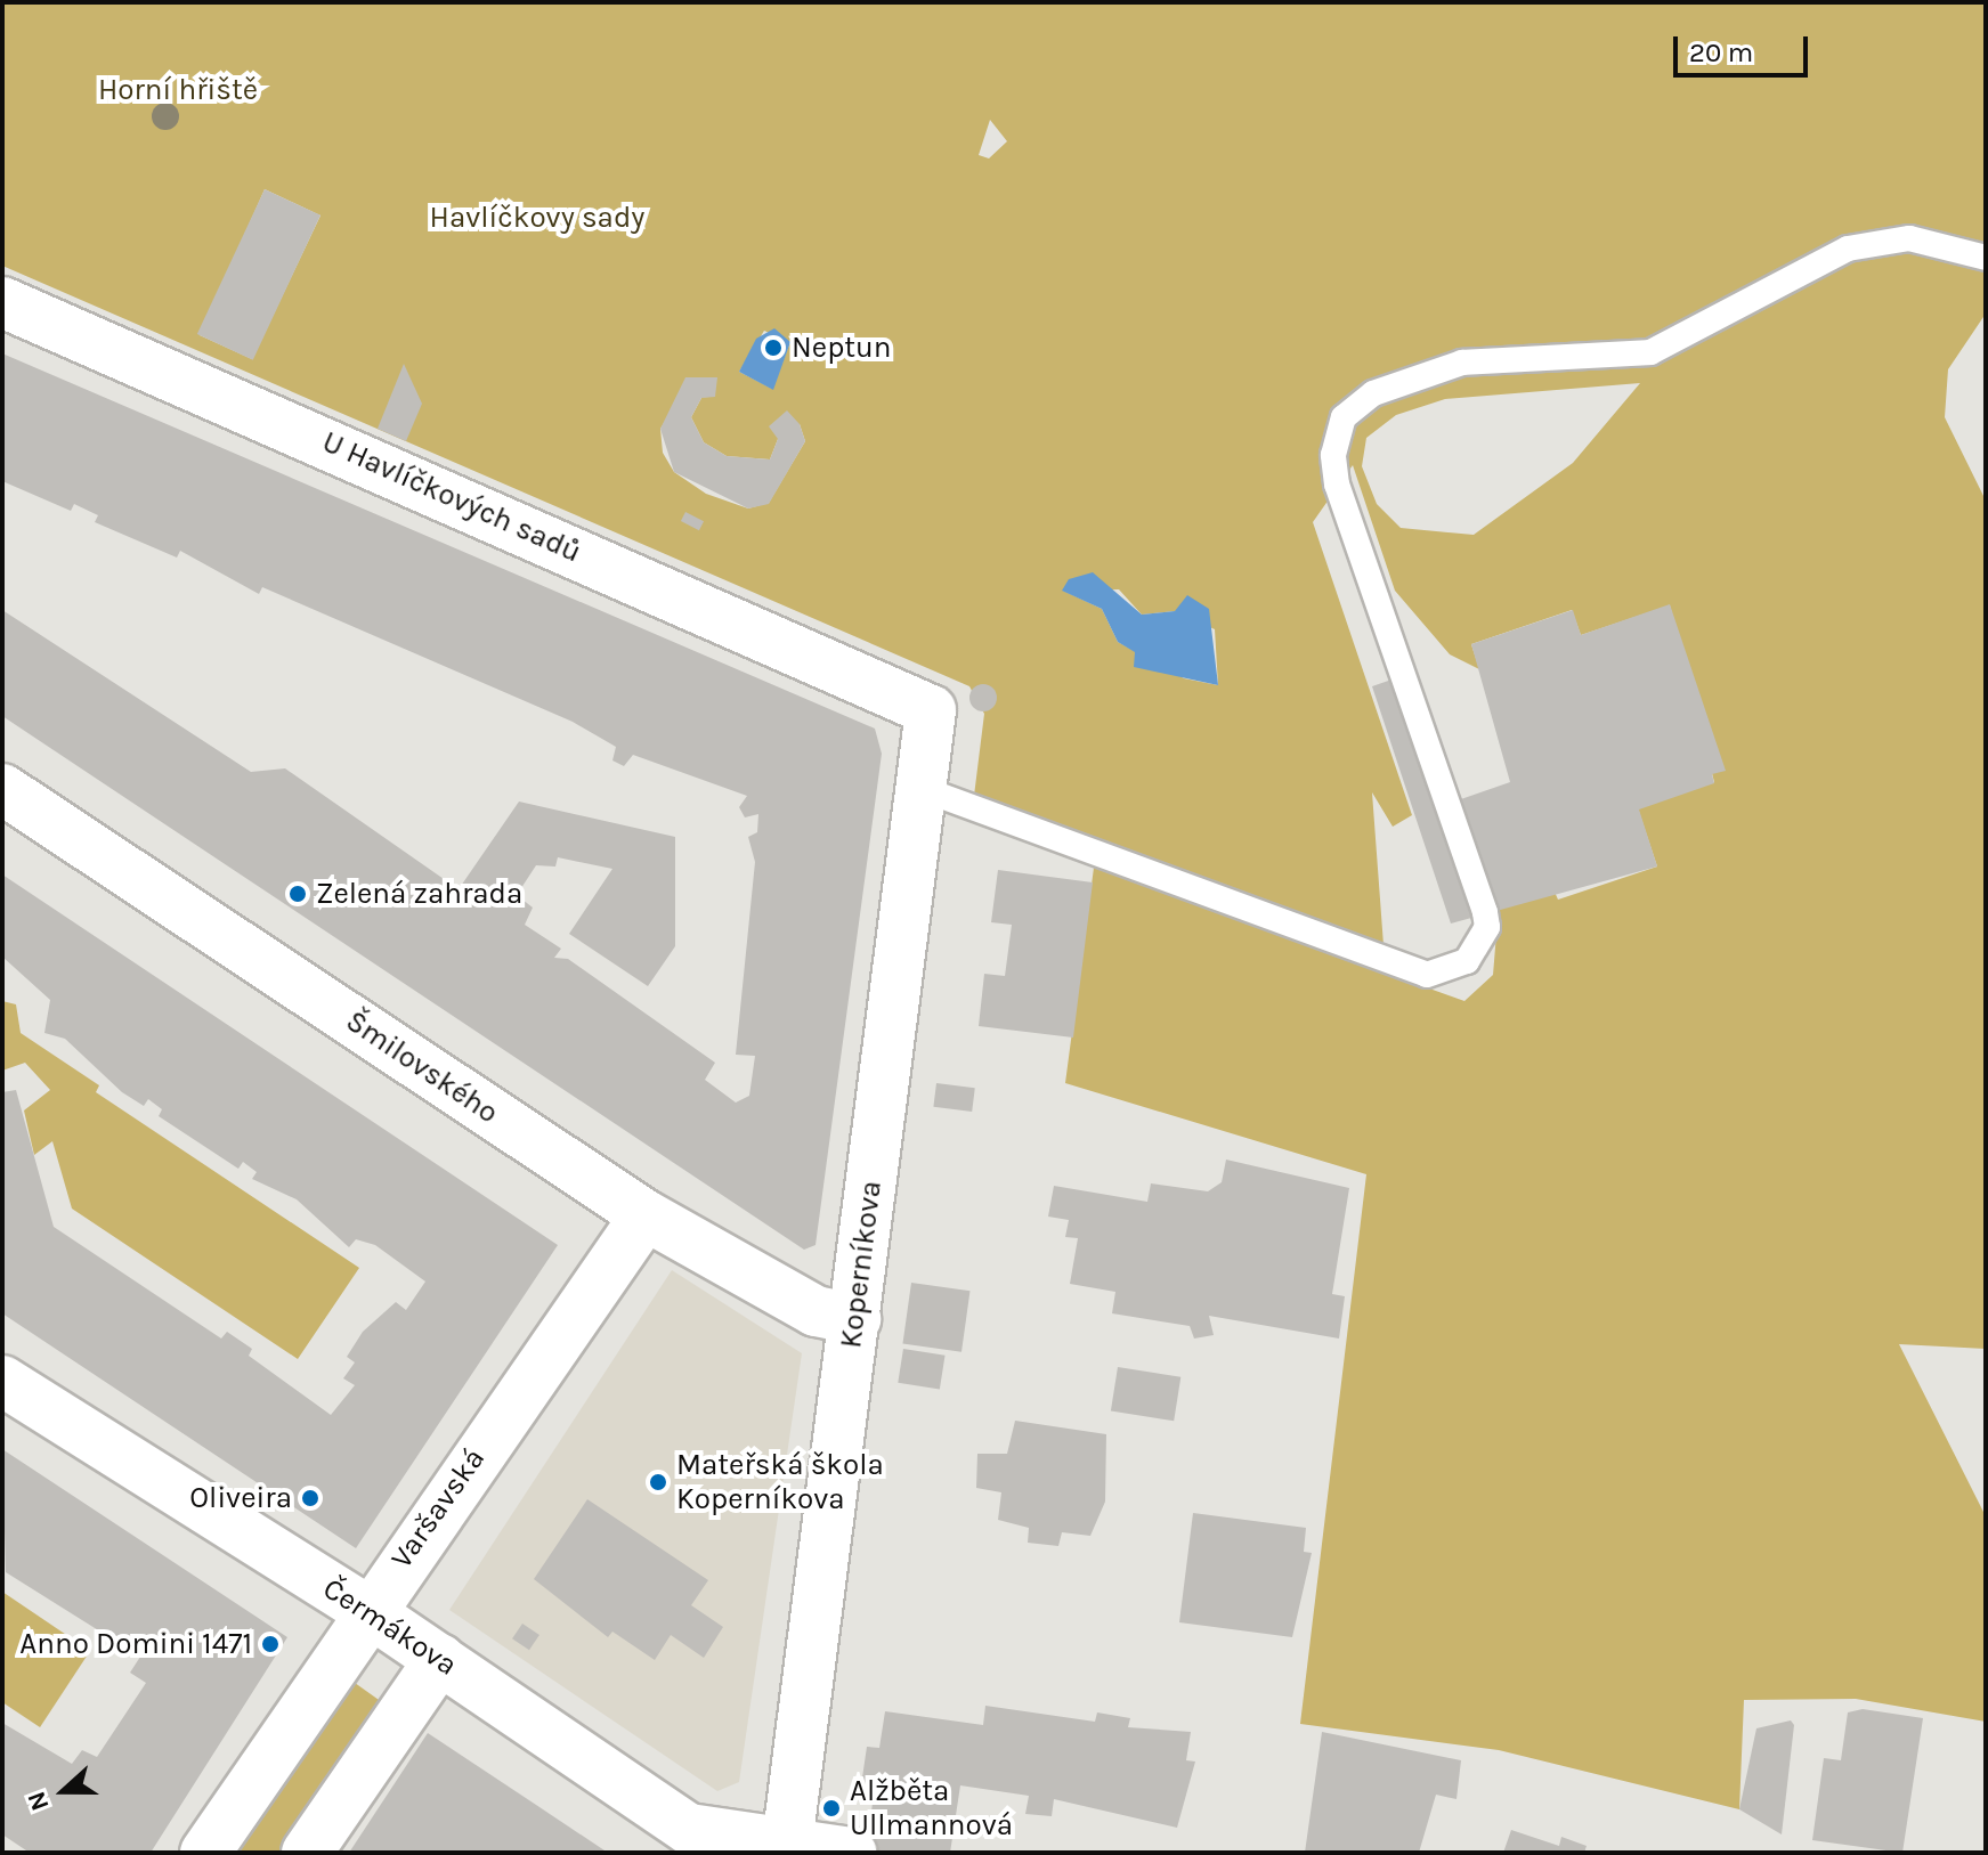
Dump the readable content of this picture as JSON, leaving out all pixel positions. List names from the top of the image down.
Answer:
{
  "streets": {
    "street": [
      "U Havlíčkových sadů",
      "Šmilovského",
      "Koperníkova",
      "Varšavská",
      "Čermákova"
    ]
  },
  "crossings": [
    ["U Havlíčkových sadů", "Koperníkova"],
    ["Šmilovského", "Koperníkova"],
    ["Šmilovského", "Varšavská"],
    ["Koperníkova", "Čermákova"],
    ["Varšavská", "Čermákova"]
  ],
  "parks": ["Horní hřiště", "Havlíčkovy sady"],
  "places": [
    "Neptun",
    "Zelená zahrada",
    "Mateřská škola Koperníkova",
    "Oliveira",
    "Anno Domini 1471",
    "Alžběta Ullmannová"
  ],
  "scale_bar": "20 m",
  "north": "left"
}
